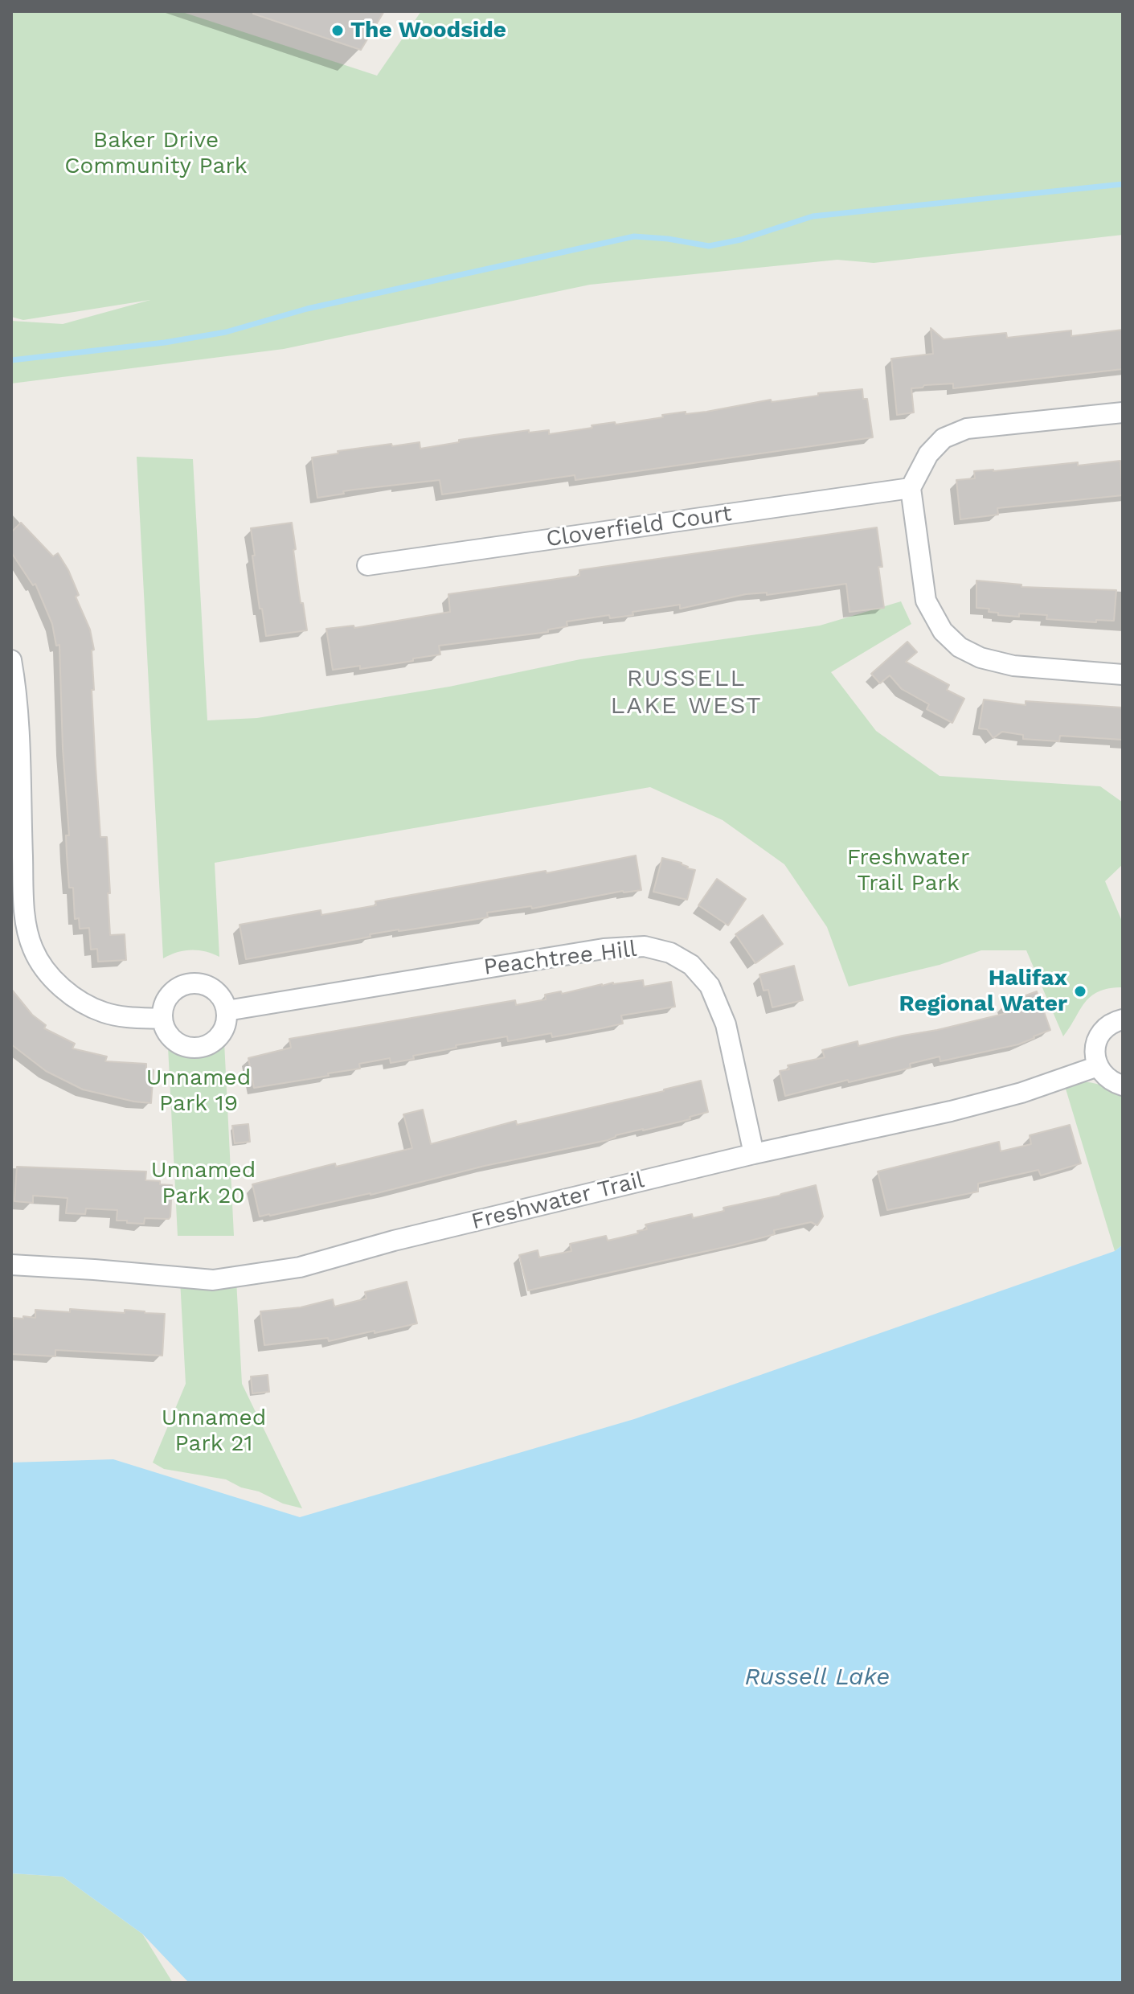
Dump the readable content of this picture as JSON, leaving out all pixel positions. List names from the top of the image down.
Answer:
{
  "streets": {
    "street": ["Cloverfield Court", "Peachtree Hill", "Freshwater Trail"]
  },
  "crossings": [
    ["Peachtree Hill", "Freshwater Trail"]
  ],
  "districts": ["RUSSELL LAKE WEST"],
  "water": ["Russell Lake"],
  "parks": [
    "Baker Drive Community Park",
    "Freshwater Trail Park",
    "Unnamed Park 19",
    "Unnamed Park 20",
    "Unnamed Park 21"
  ],
  "places": ["The Woodside", "Halifax Regional Water"]
}
